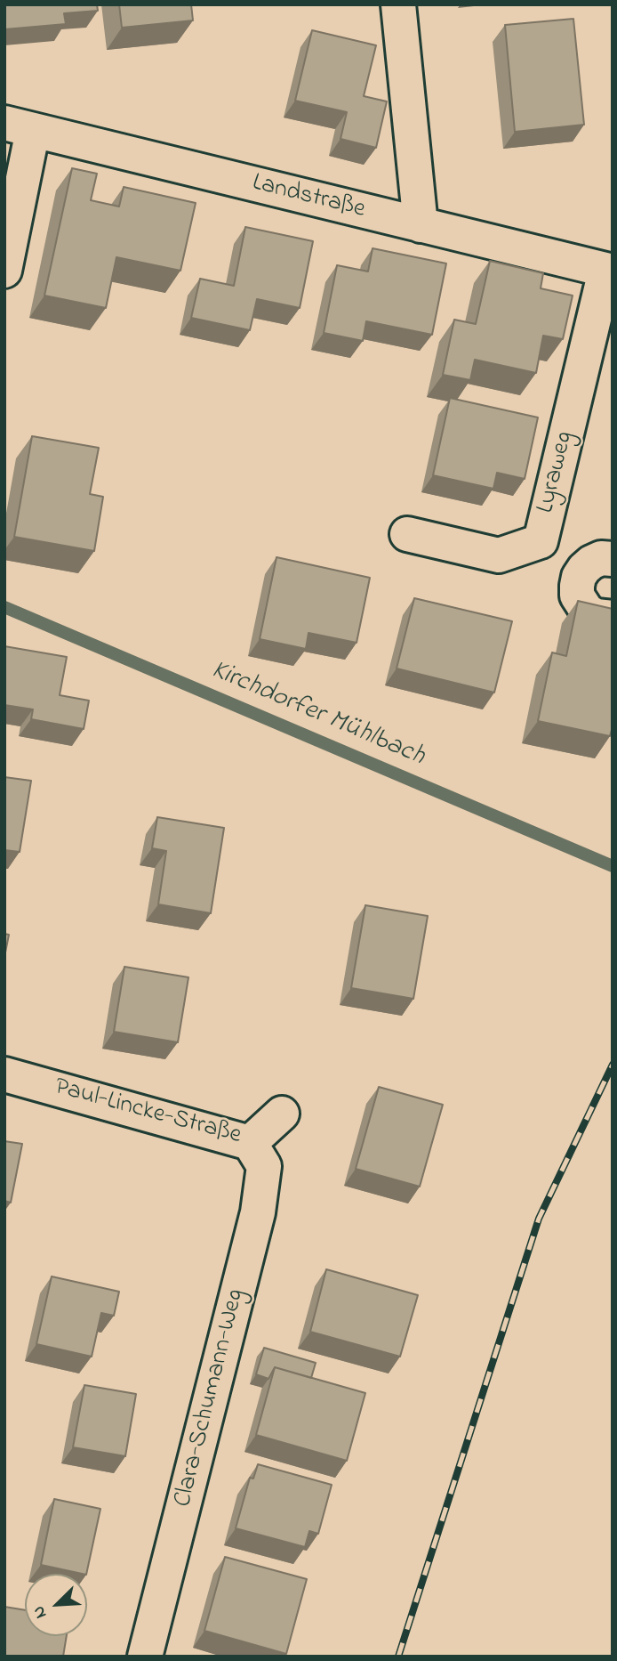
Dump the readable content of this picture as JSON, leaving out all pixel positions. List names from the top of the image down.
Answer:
{
  "streets": {
    "street": [
      "Landstraße",
      "Lyraweg",
      "Paul-Lincke-Straße",
      "Clara-Schumann-Weg"
    ]
  },
  "crossings": [
    ["Landstraße", "Lyraweg"],
    ["Paul-Lincke-Straße", "Clara-Schumann-Weg"]
  ],
  "water": ["Kirchdorfer Mühlbach"],
  "north": "bottom left"
}
